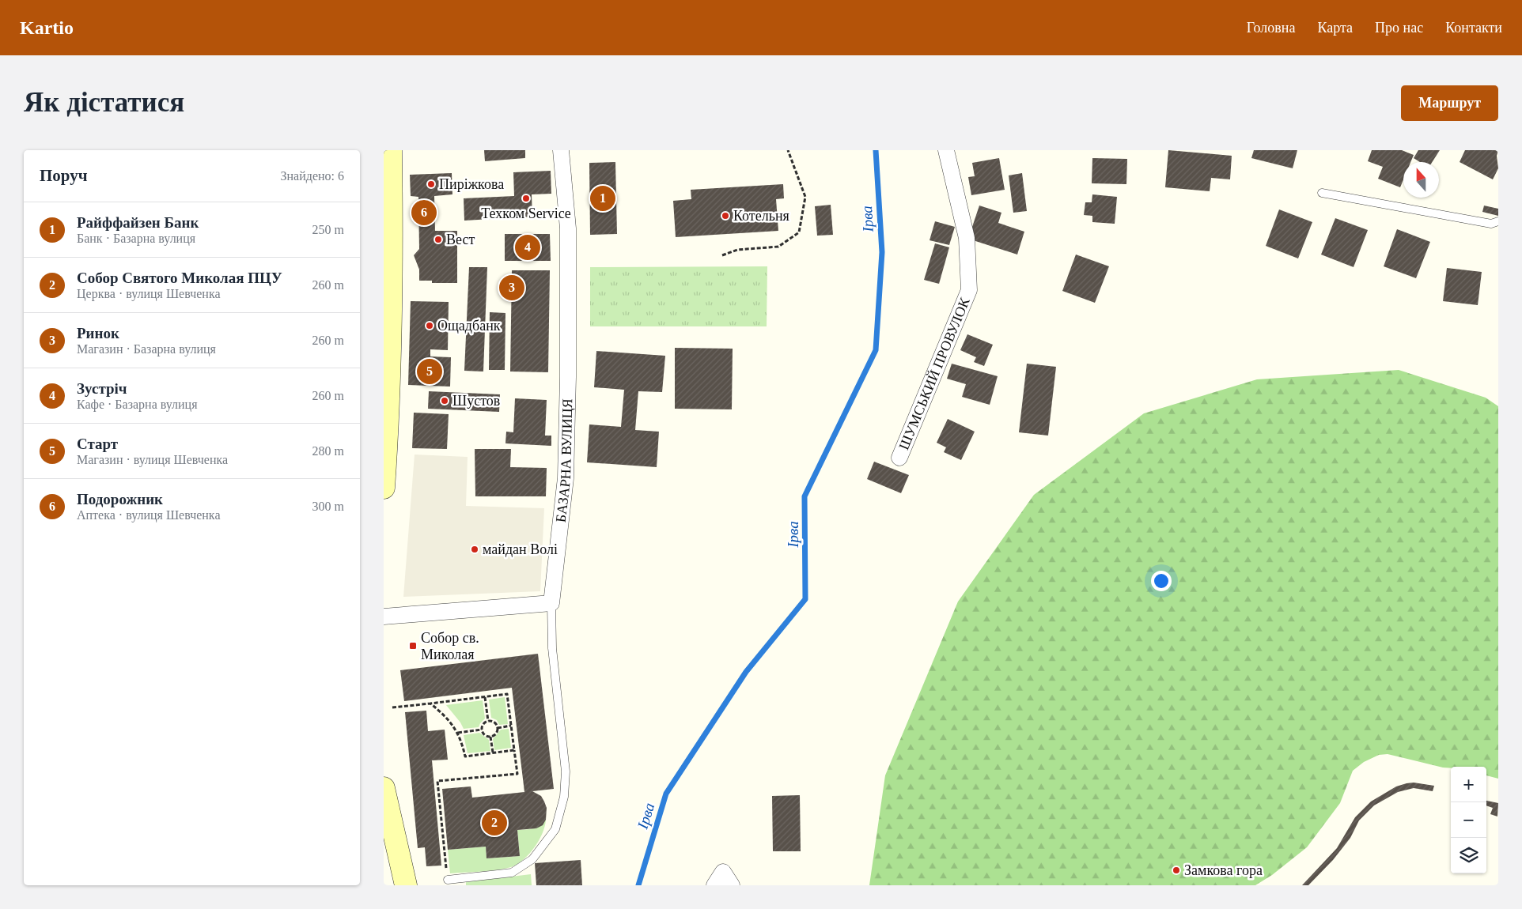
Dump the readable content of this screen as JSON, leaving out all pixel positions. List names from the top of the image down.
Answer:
{
  "streets": {
    "street": ["ШУМСЬКИЙ ПРОВУЛОК", "БАЗАРНА ВУЛИЦЯ"]
  },
  "water": ["Ірва"],
  "places": {
    "other": [
      "Пиріжкова",
      "Техком Service",
      "Котельня",
      "Вест",
      "Ощадбанк",
      "Шустов",
      "майдан Волі",
      "Замкова гора"
    ],
    "transit": ["Собор св. Миколая"]
  },
  "north": "top",
  "page": {
    "header": "Kartio",
    "nav": [
      "Головна",
      "Карта",
      "Про нас",
      "Контакти"
    ],
    "buttons": "Маршрут",
    "title": "Як дістатися",
    "heading": ["Поруч", "Знайдено: 6"],
    "pins": [
      "1",
      "6",
      "4",
      "3",
      "5",
      "2"
    ],
    "list": [
      {
        "mark": "1",
        "name": "Райффайзен Банк",
        "note": "Банк · Базарна вулиця",
        "value": "250 m"
      },
      {
        "mark": "2",
        "name": "Собор Святого Миколая ПЦУ",
        "note": "Церква · вулиця Шевченка",
        "value": "260 m"
      },
      {
        "mark": "3",
        "name": "Ринок",
        "note": "Магазин · Базарна вулиця",
        "value": "260 m"
      },
      {
        "mark": "4",
        "name": "Зустріч",
        "note": "Кафе · Базарна вулиця",
        "value": "260 m"
      },
      {
        "mark": "5",
        "name": "Старт",
        "note": "Магазин · вулиця Шевченка",
        "value": "280 m"
      },
      {
        "mark": "6",
        "name": "Подорожник",
        "note": "Аптека · вулиця Шевченка",
        "value": "300 m"
      }
    ],
    "map_buttons": ["+", "−"]
  }
}
